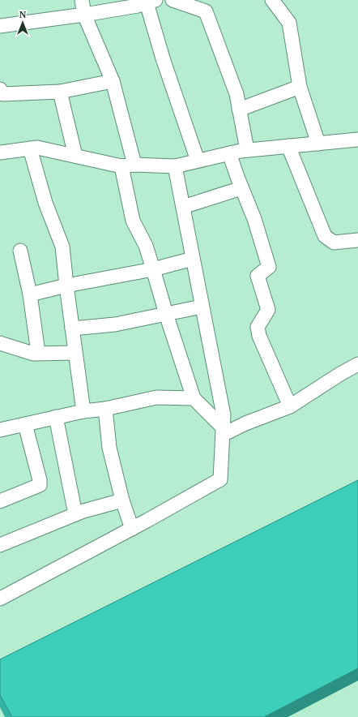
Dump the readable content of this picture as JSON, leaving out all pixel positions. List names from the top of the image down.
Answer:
{
  "north": "top"
}
